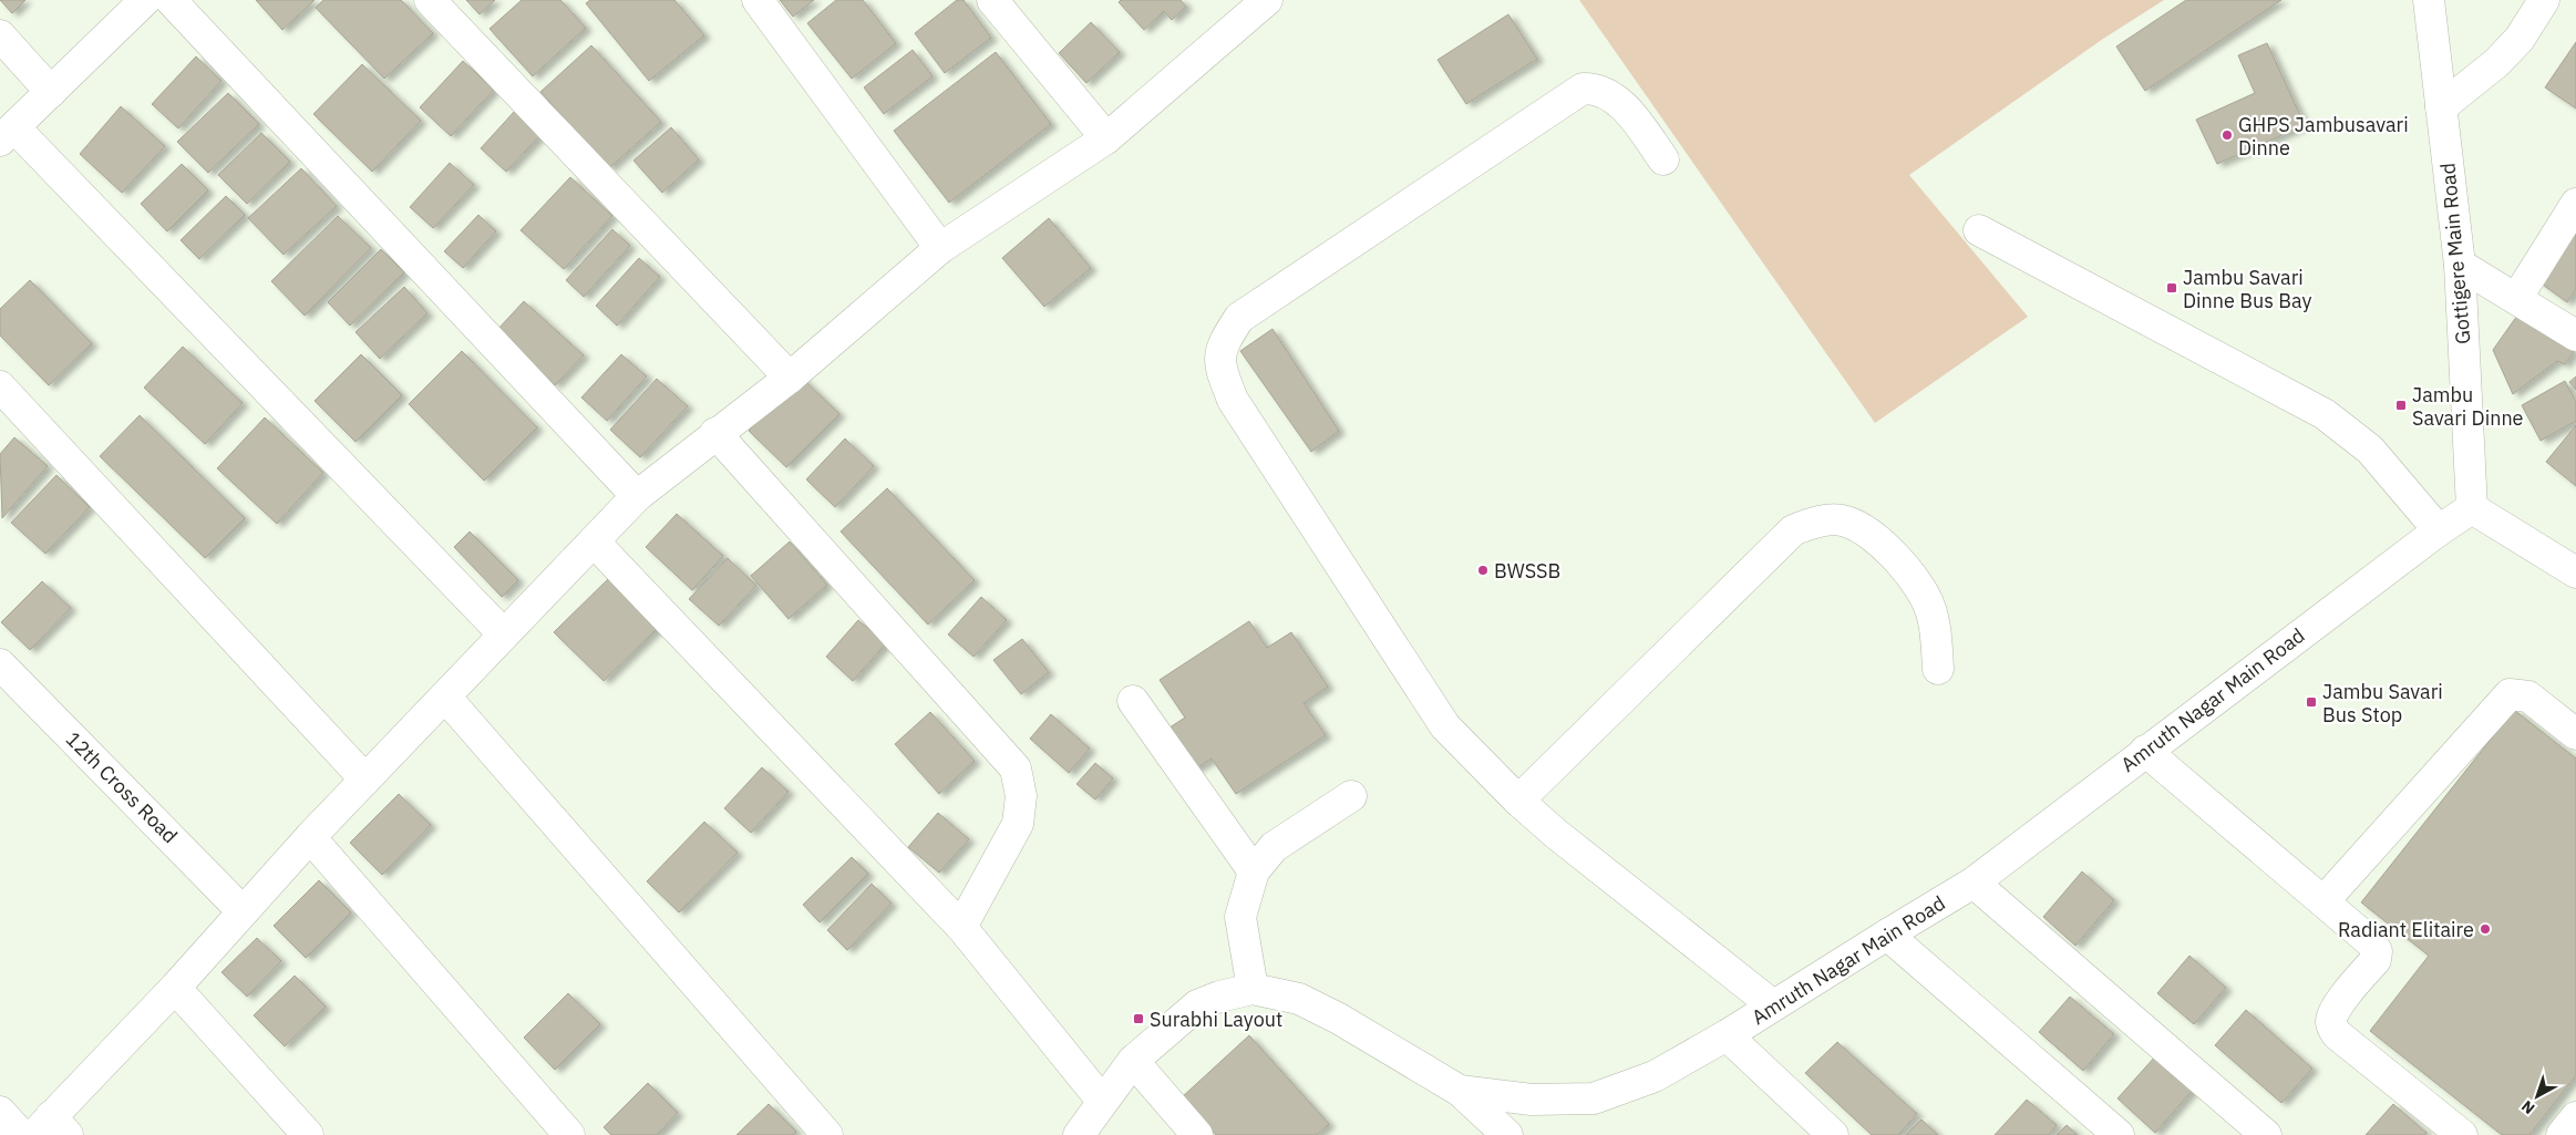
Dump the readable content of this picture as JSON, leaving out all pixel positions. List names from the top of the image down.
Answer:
{
  "streets": {
    "street": ["Gottigere Main Road", "Amruth Nagar Main Road", "12th Cross Road"]
  },
  "crossings": [
    ["Gottigere Main Road", "Amruth Nagar Main Road"]
  ],
  "places": {
    "other": ["GHPS Jambusavari Dinne", "BWSSB", "Radiant Elitaire"],
    "transit": [
      "Jambu Savari Dinne Bus Bay",
      "Jambu Savari Dinne",
      "Jambu Savari Bus Stop",
      "Surabhi Layout"
    ]
  },
  "north": "bottom left"
}
